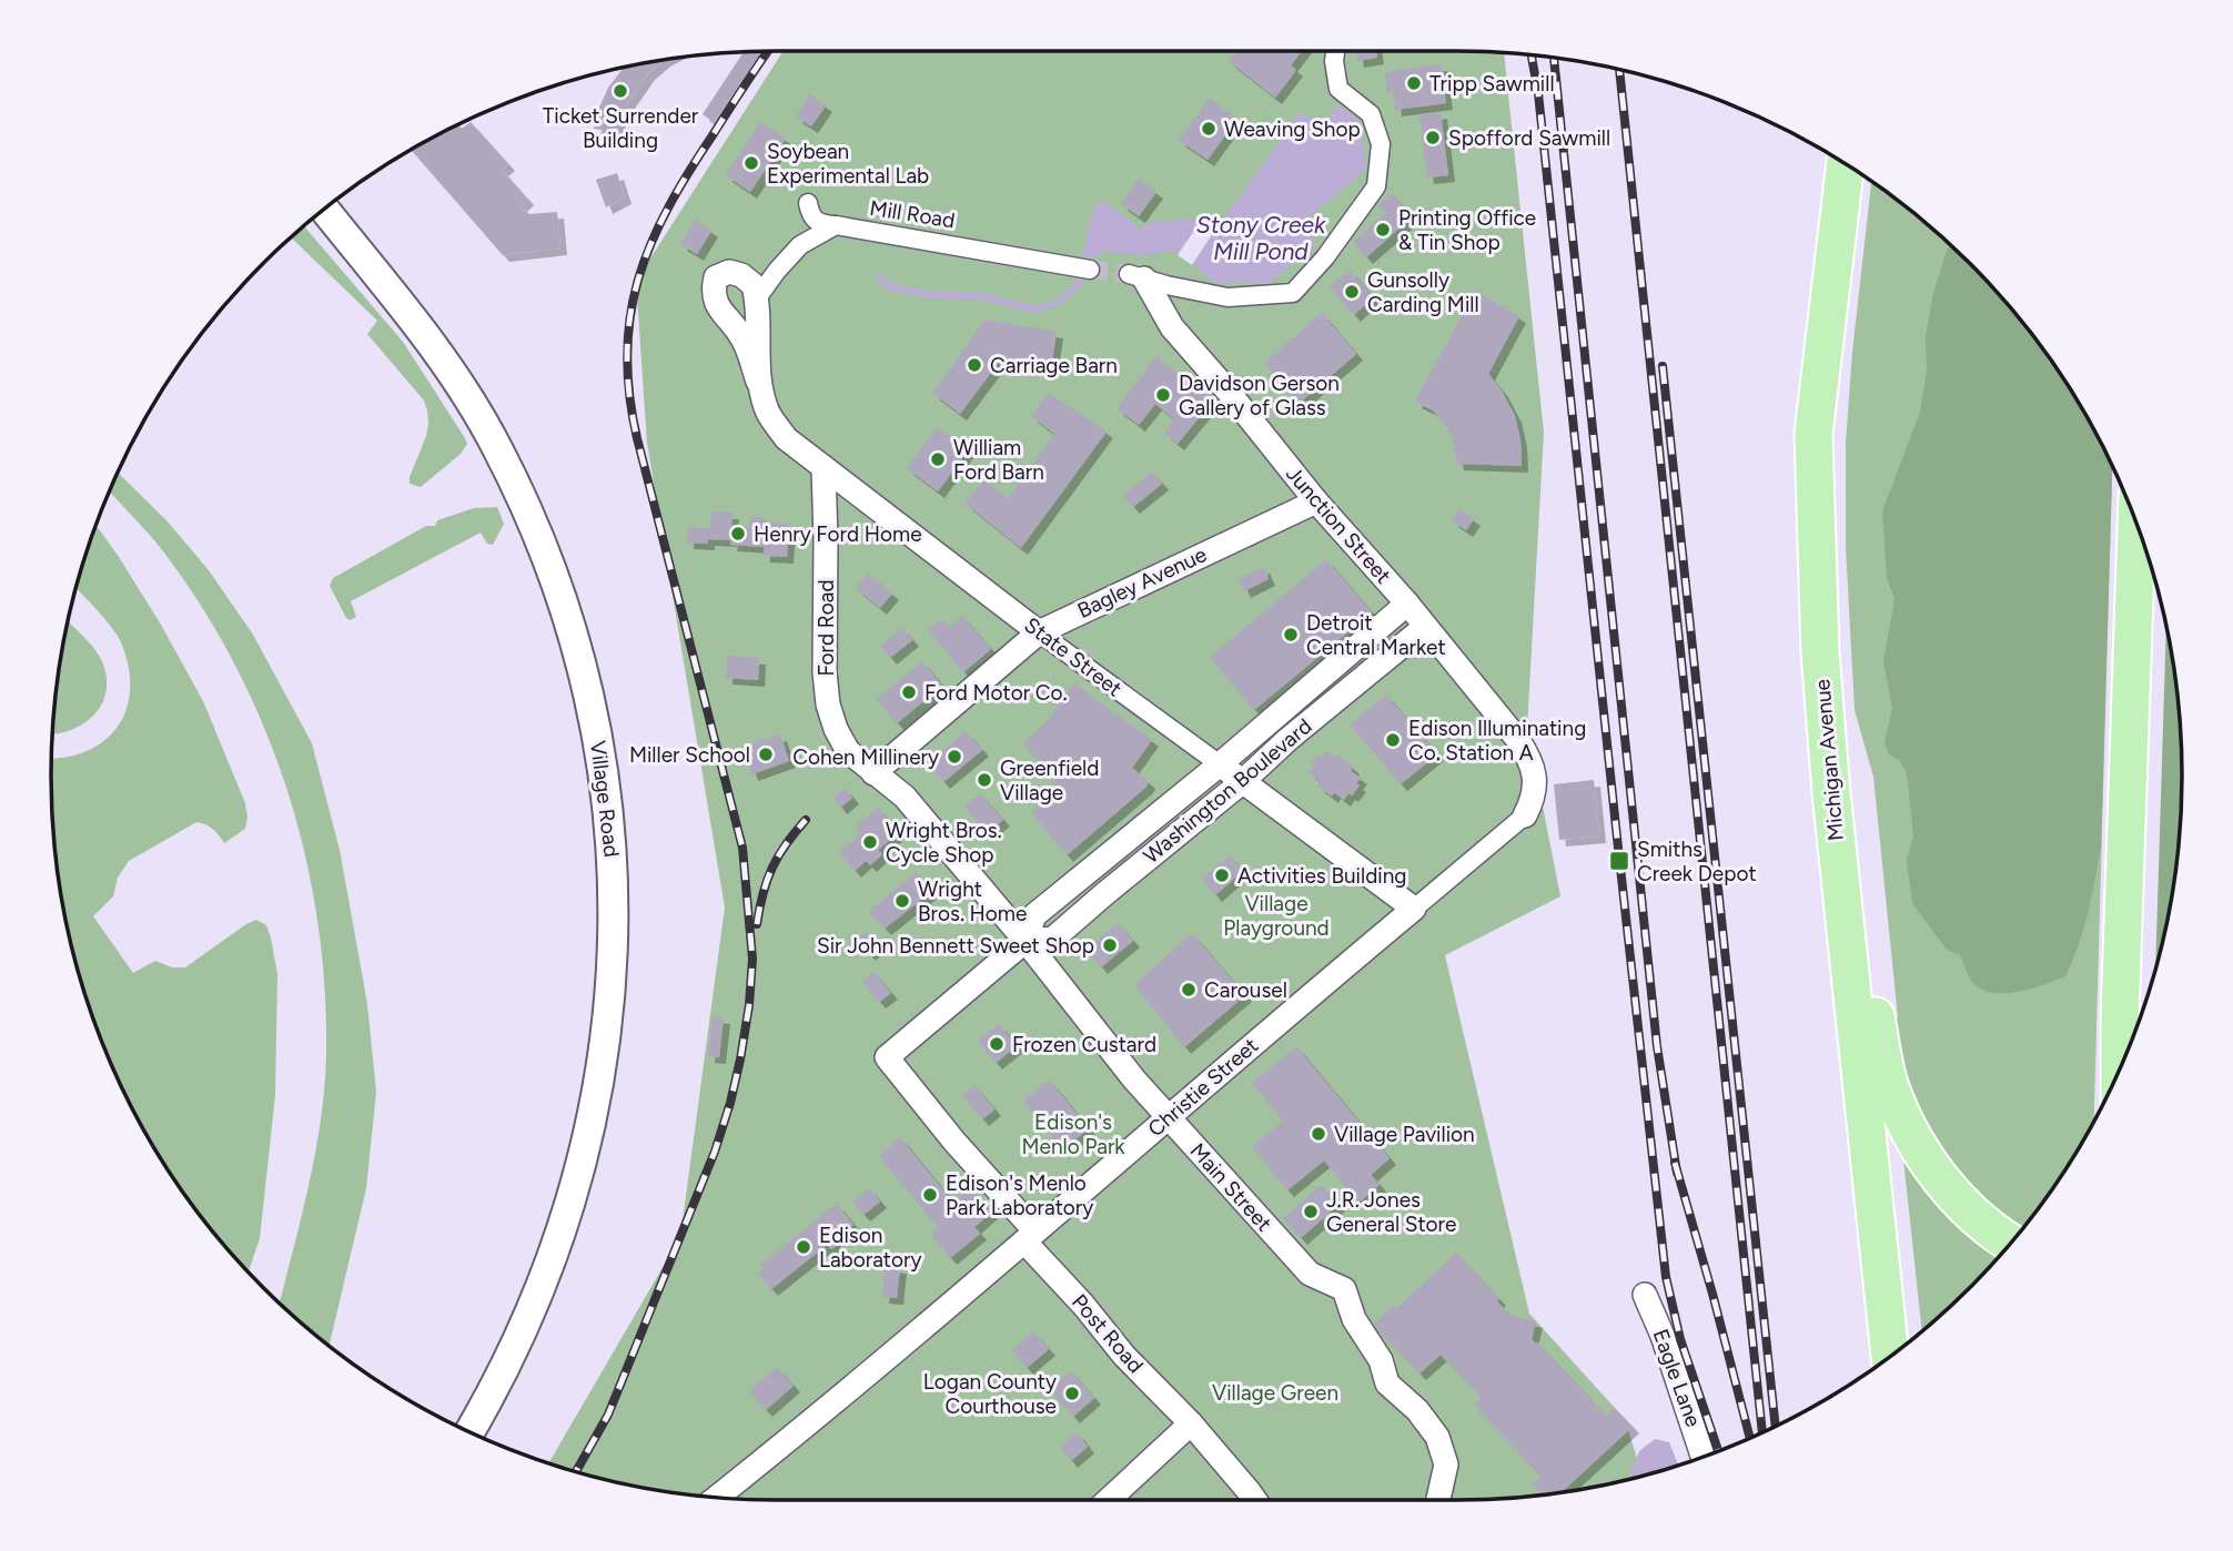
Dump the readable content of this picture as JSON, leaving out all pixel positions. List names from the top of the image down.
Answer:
{
  "streets": {
    "main road": ["Michigan Avenue"],
    "street": [
      "Mill Road",
      "Junction Street",
      "Bagley Avenue",
      "Ford Road",
      "State Street",
      "Washington Boulevard",
      "Village Road",
      "Christie Street",
      "Main Street",
      "Post Road",
      "Eagle Lane"
    ]
  },
  "crossings": [
    ["Junction Street", "Bagley Avenue"],
    ["Junction Street", "Washington Boulevard"],
    ["Junction Street", "Christie Street"],
    ["Bagley Avenue", "Ford Road"],
    ["Bagley Avenue", "State Street"],
    ["Bagley Avenue", "Main Street"],
    ["Ford Road", "State Street"],
    ["Ford Road", "Main Street"],
    ["State Street", "Washington Boulevard"],
    ["State Street", "Christie Street"],
    ["Washington Boulevard", "Main Street"],
    ["Washington Boulevard", "Post Road"],
    ["Christie Street", "Main Street"],
    ["Christie Street", "Post Road"]
  ],
  "water": ["Stony Creek Mill Pond"],
  "parks": ["Village Playground", "Edison's Menlo Park", "Village Green"],
  "places": {
    "other": [
      "Tripp Sawmill",
      "Ticket Surrender Building",
      "Weaving Shop",
      "Spofford Sawmill",
      "Soybean Experimental Lab",
      "Printing Office & Tin Shop",
      "Gunsolly Carding Mill",
      "Carriage Barn",
      "Davidson Gerson Gallery of Glass",
      "William Ford Barn",
      "Henry Ford Home",
      "Detroit Central Market",
      "Ford Motor Co.",
      "Edison Illuminating Co. Station A",
      "Miller School",
      "Cohen Millinery",
      "Greenfield Village",
      "Wright Bros. Cycle Shop",
      "Activities Building",
      "Wright Bros. Home",
      "Sir John Bennett Sweet Shop",
      "Carousel",
      "Frozen Custard",
      "Village Pavilion",
      "Edison's Menlo Park Laboratory",
      "J.R. Jones General Store",
      "Edison Laboratory",
      "Logan County Courthouse"
    ],
    "transit": ["Smiths Creek Depot"]
  }
}
